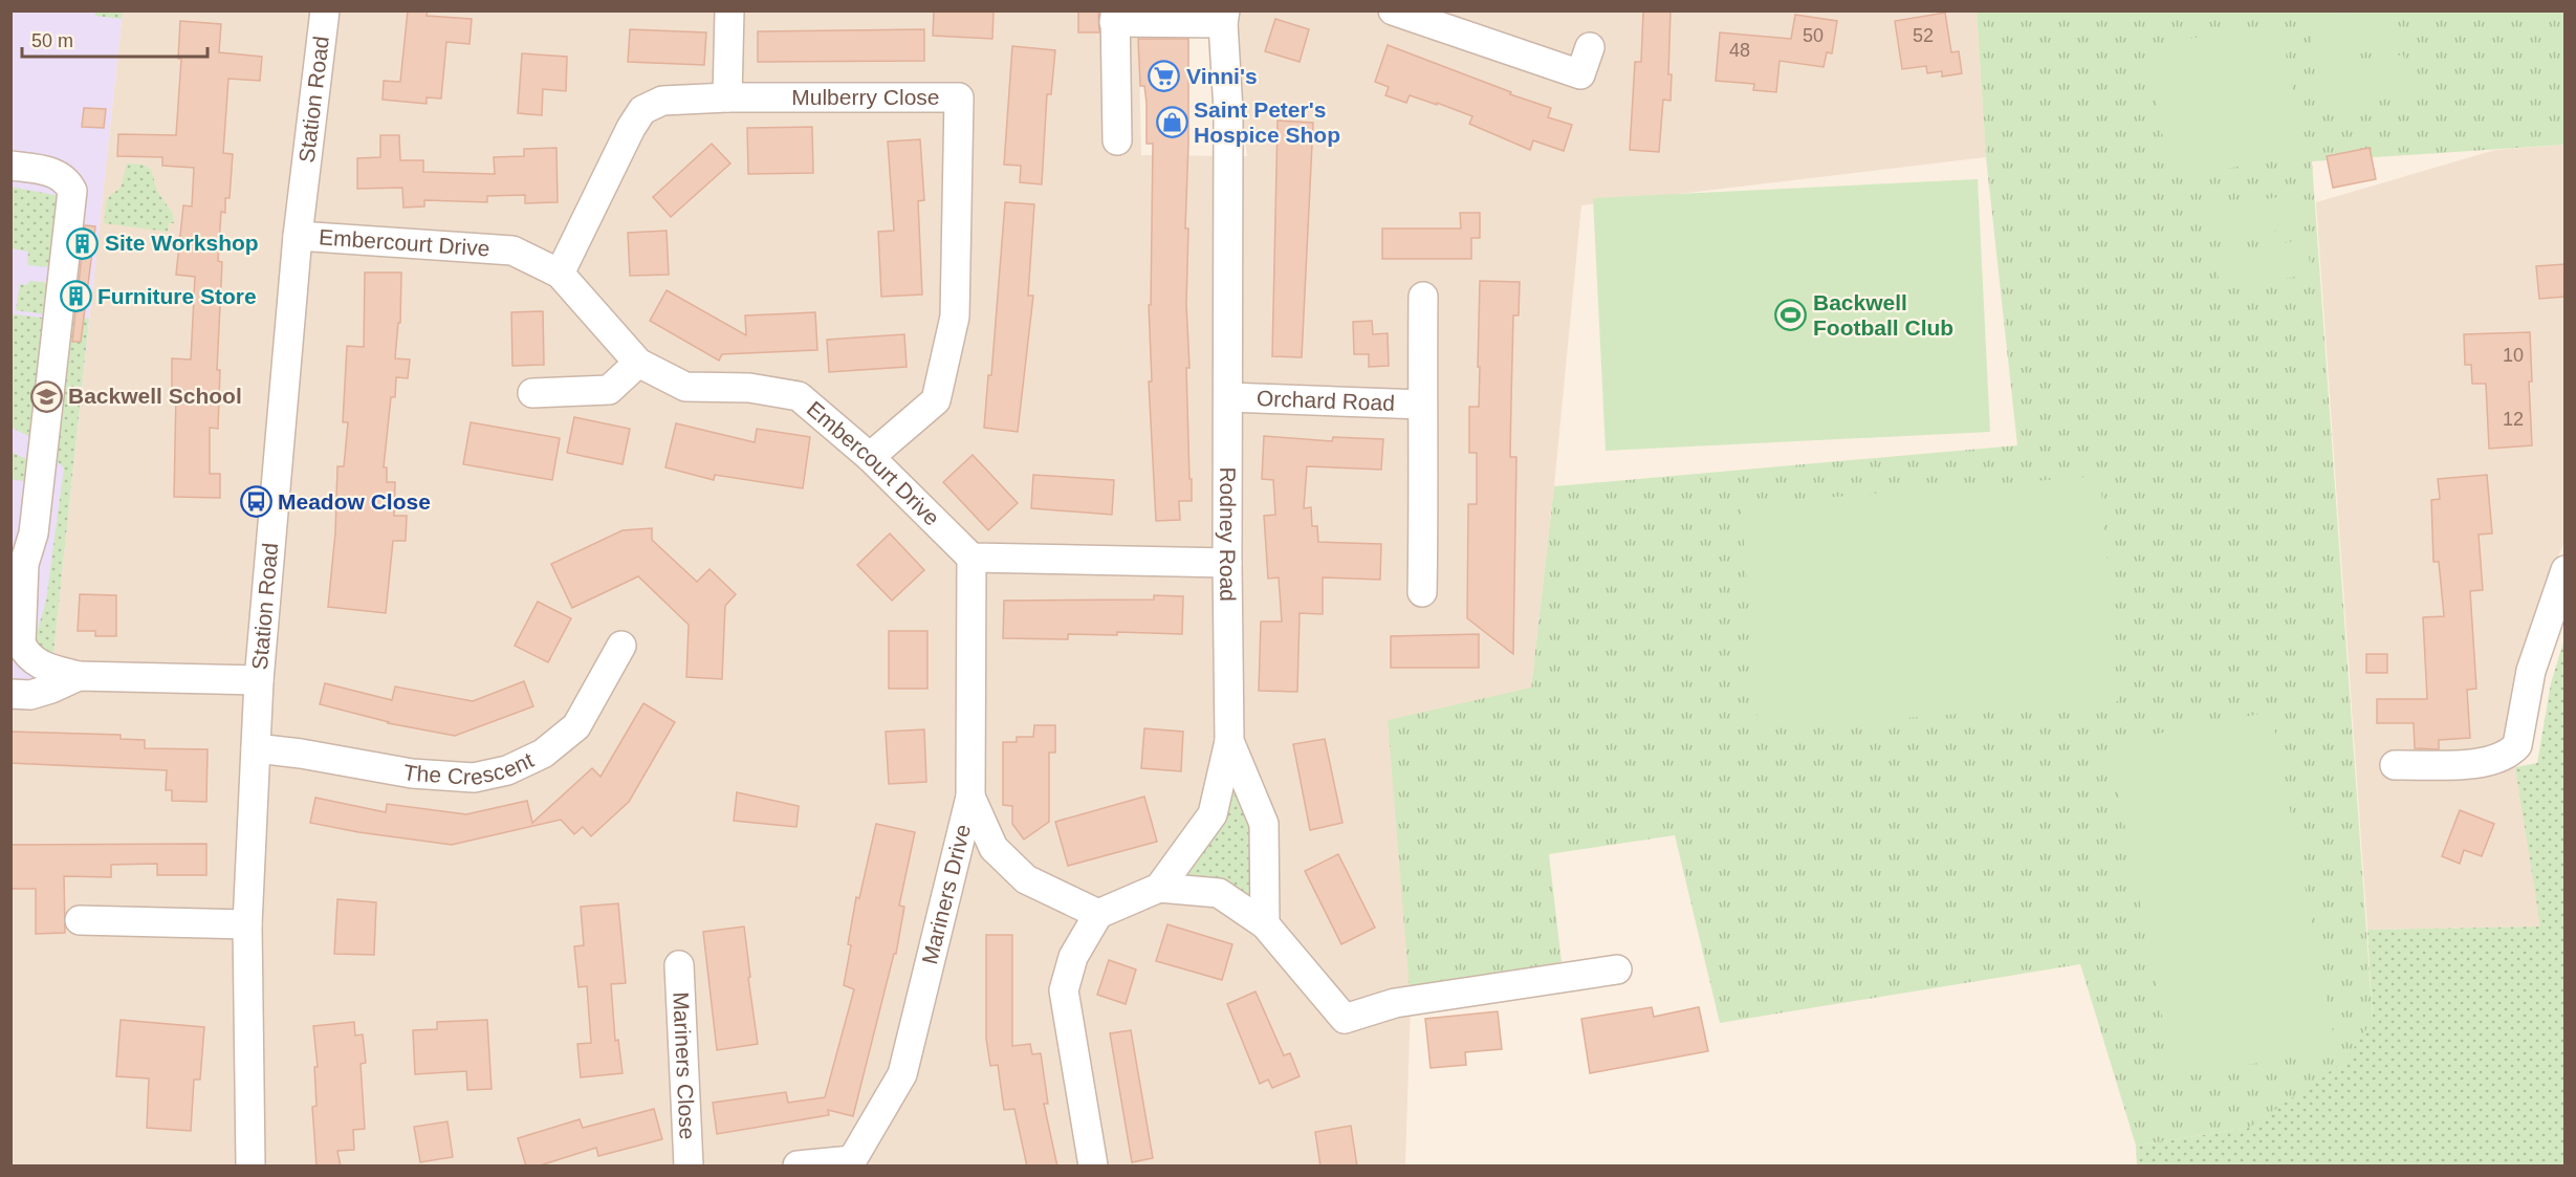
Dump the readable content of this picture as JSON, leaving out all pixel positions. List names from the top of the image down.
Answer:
{
  "streets": {
    "street": [
      "Mulberry Close",
      "Station Road",
      "Embercourt Drive",
      "Orchard Road",
      "Rodney Road",
      "The Crescent",
      "Mariners Drive",
      "Mariners Close"
    ]
  },
  "crossings": [
    ["Mulberry Close", "Embercourt Drive"],
    ["Station Road", "Embercourt Drive"],
    ["Station Road", "The Crescent"],
    ["Embercourt Drive", "Mariners Drive"],
    ["Orchard Road", "Rodney Road"]
  ],
  "places": {
    "supermarket": ["Vinni's"],
    "shop": ["Saint Peter's Hospice Shop"],
    "building": ["Site Workshop", "Furniture Store"],
    "sports": ["Backwell Football Club"],
    "school or university": ["Backwell School"],
    "bus stop": ["Meadow Close"]
  },
  "house_numbers": [
    "50",
    "52",
    "48",
    "10",
    "12"
  ],
  "scale_bar": "50 m"
}
